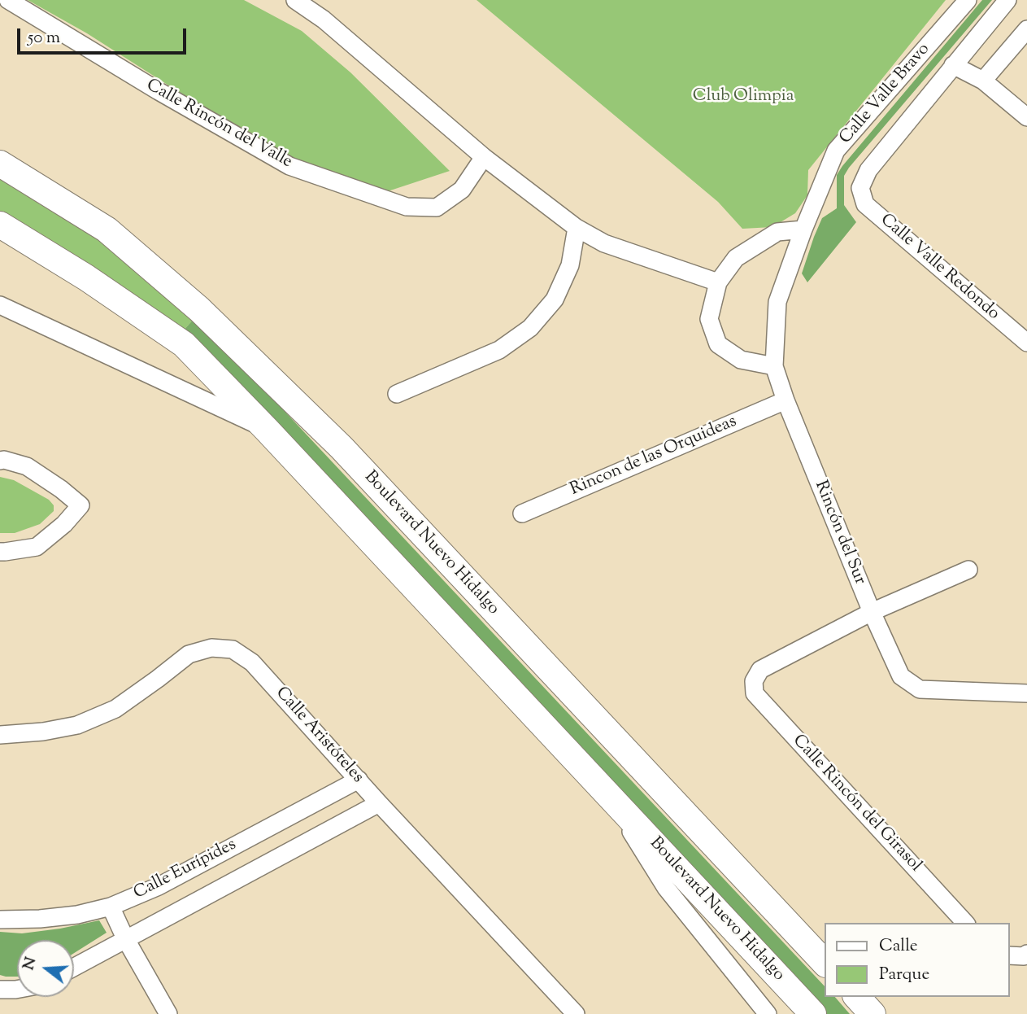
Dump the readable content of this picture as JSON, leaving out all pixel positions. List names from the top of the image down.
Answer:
{
  "streets": {
    "street": [
      "Calle Valle Bravo",
      "Calle Rincón del Valle",
      "Calle Valle Redondo",
      "Rincon de las Orquideas",
      "Rincón del Sur",
      "Boulevard Nuevo Hidalgo",
      "Calle Aristóteles",
      "Calle Rincón del Girasol",
      "Calle Eurípides"
    ]
  },
  "crossings": [
    ["Calle Valle Bravo", "Calle Valle Redondo"],
    ["Calle Valle Bravo", "Rincón del Sur"],
    ["Rincon de las Orquideas", "Rincón del Sur"],
    ["Rincón del Sur", "Calle Rincón del Girasol"],
    ["Calle Aristóteles", "Calle Eurípides"]
  ],
  "parks": ["Club Olimpia"],
  "legend": ["Calle", "Parque"],
  "scale_bar": "50 m",
  "north": "left"
}
